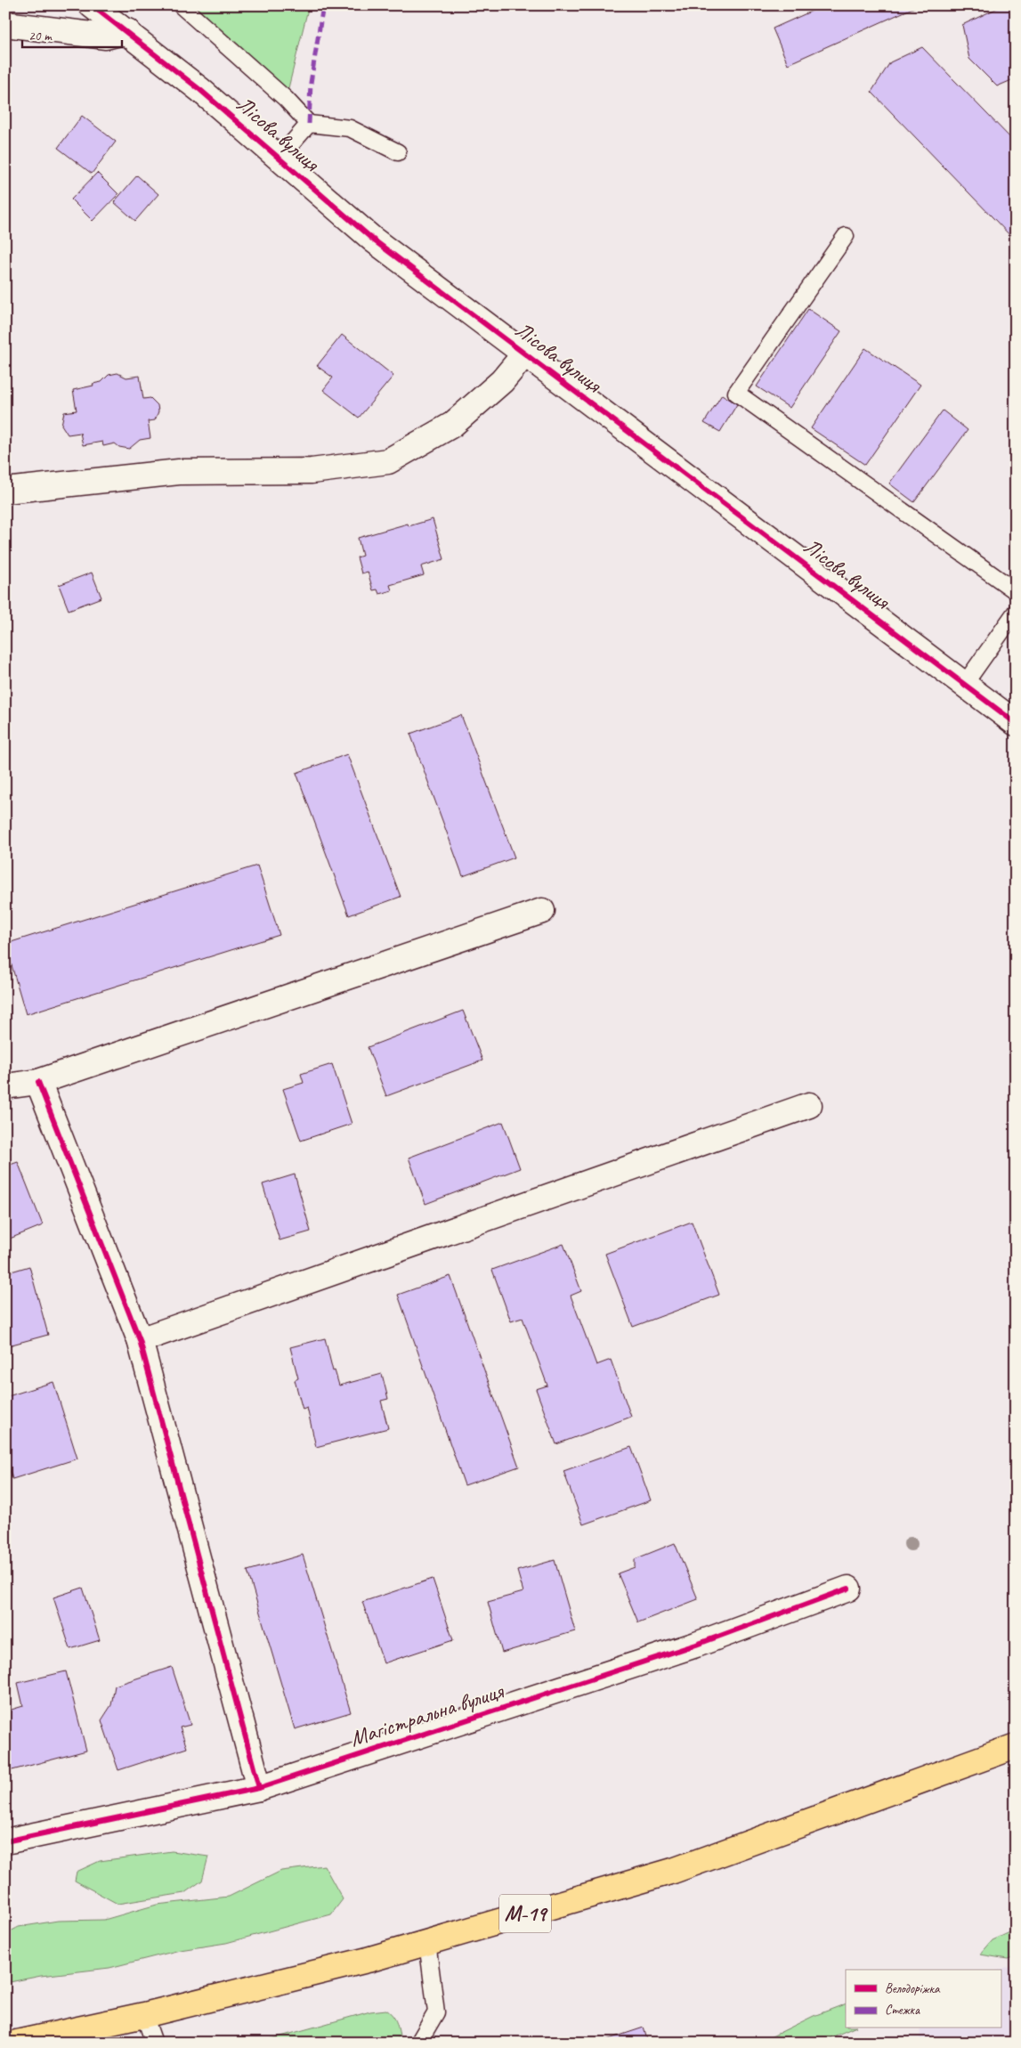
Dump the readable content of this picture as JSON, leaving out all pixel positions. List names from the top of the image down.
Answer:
{
  "streets": {
    "highway": ["М-19"],
    "street": ["Лісова вулиця", "Магістральна вулиця"]
  },
  "legend": ["Велодоріжка", "Стежка"],
  "scale_bar": "20 m"
}
